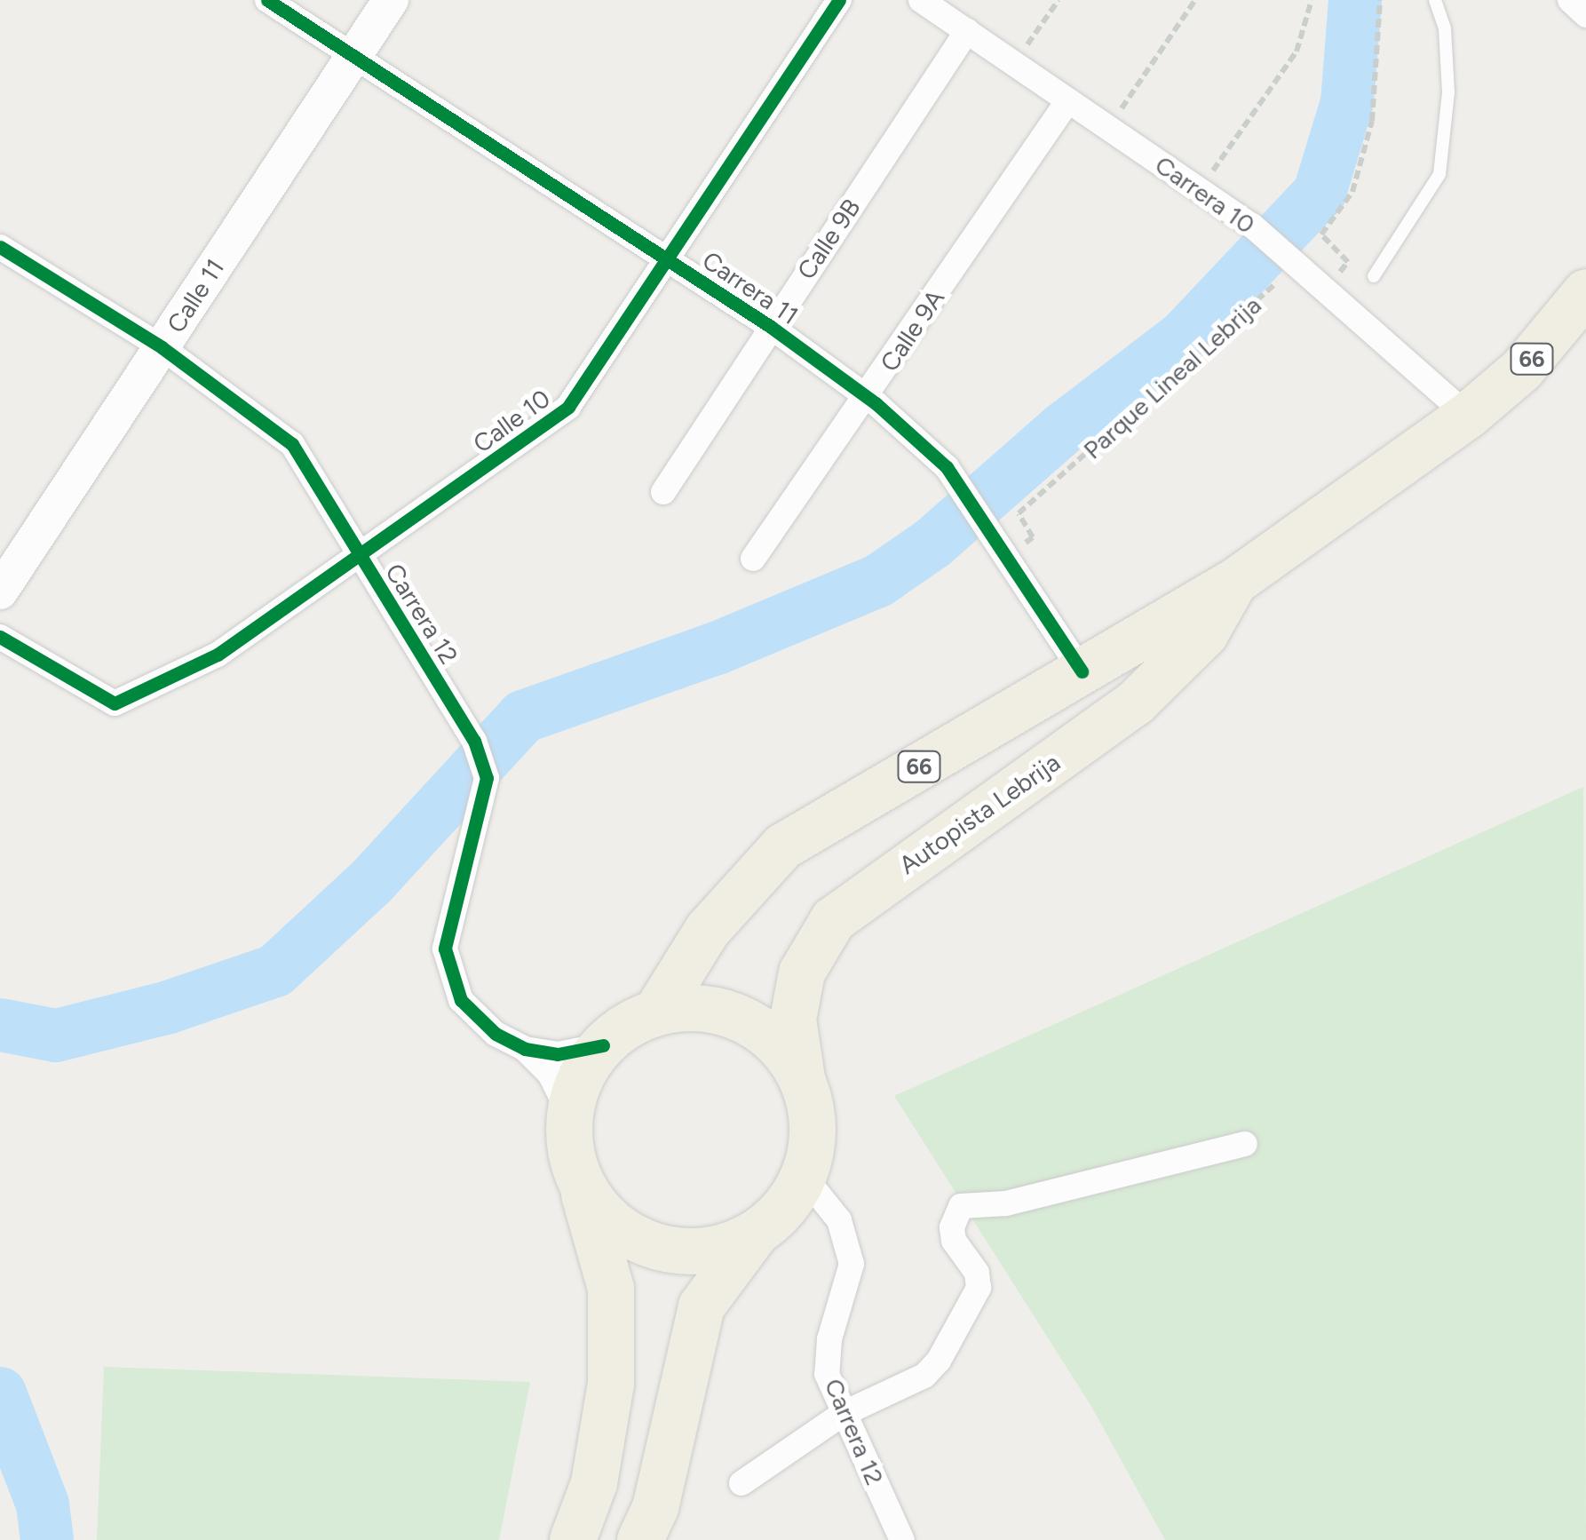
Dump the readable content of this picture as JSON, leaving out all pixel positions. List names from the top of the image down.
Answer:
{
  "streets": {
    "highway": ["66", "Autopista Lebrija"],
    "street": [
      "Carrera 10",
      "Calle 9B",
      "Carrera 11",
      "Calle 11",
      "Calle 9A",
      "Calle 10",
      "Carrera 12"
    ],
    "path": ["Parque Lineal Lebrija"]
  },
  "crossings": [
    ["Carrera 10", "Calle 9B"],
    ["Carrera 10", "Calle 9A"],
    ["Carrera 10", "Parque Lineal Lebrija"],
    ["Carrera 10", "Autopista Lebrija"],
    ["Calle 9B", "Carrera 11"],
    ["Carrera 11", "Calle 11"],
    ["Carrera 11", "Calle 9A"],
    ["Carrera 11", "Parque Lineal Lebrija"],
    ["Carrera 11", "Calle 10"],
    ["Carrera 11", "Autopista Lebrija"],
    ["Calle 11", "Carrera 12"],
    ["Calle 10", "Carrera 12"],
    ["Carrera 12", "Autopista Lebrija"]
  ]
}
